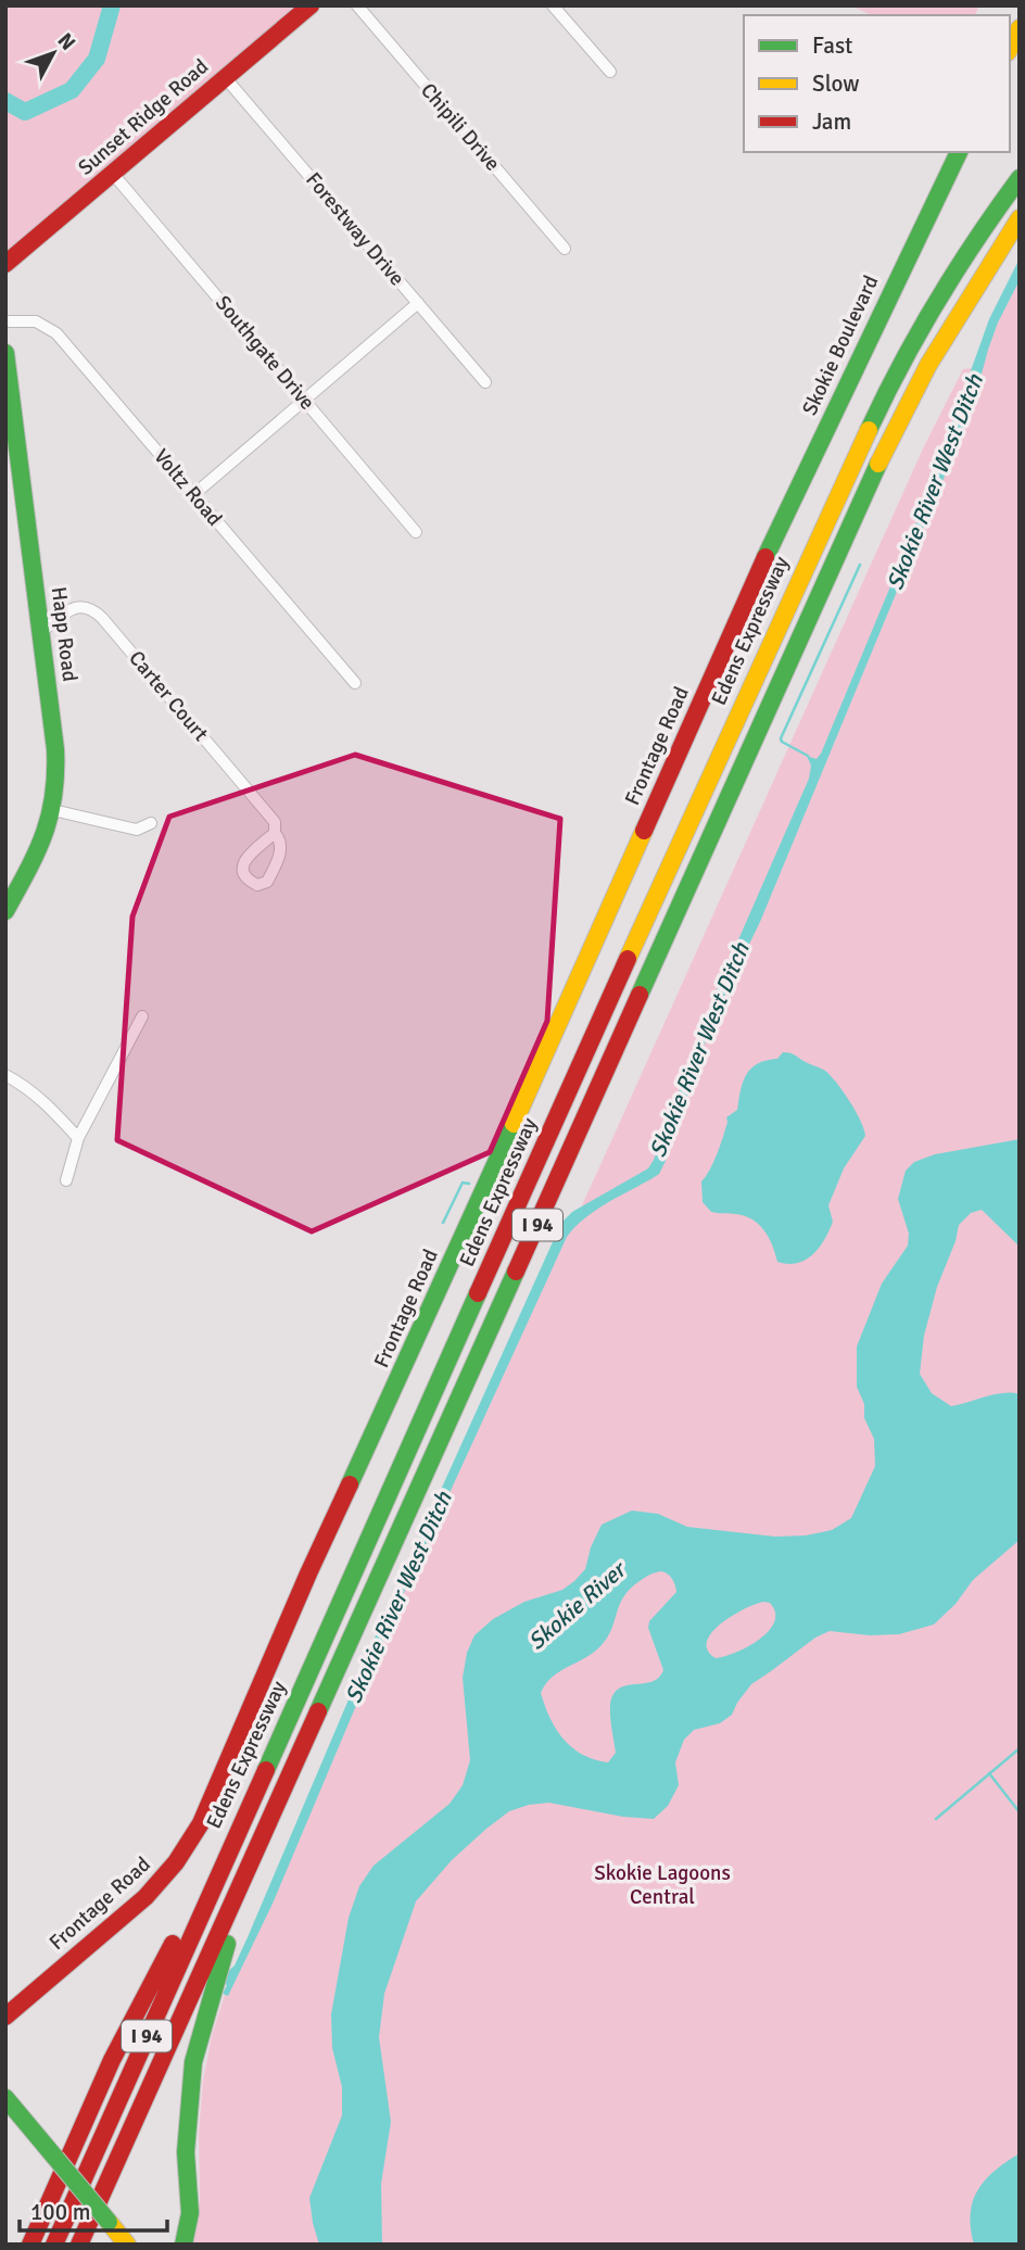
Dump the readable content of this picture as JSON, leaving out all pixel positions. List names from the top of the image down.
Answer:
{
  "streets": {
    "main road": [
      "Sunset Ridge Road",
      "Skokie Boulevard",
      "Edens Expressway",
      "Happ Road",
      "Frontage Road",
      "I 94"
    ],
    "street": [
      "Chipili Drive",
      "Forestway Drive",
      "Southgate Drive",
      "Voltz Road",
      "Carter Court"
    ]
  },
  "crossings": [
    ["Sunset Ridge Road", "Forestway Drive"],
    ["Sunset Ridge Road", "Southgate Drive"],
    ["Skokie Boulevard", "Frontage Road"],
    ["Happ Road", "Carter Court"]
  ],
  "water": ["Skokie River West Ditch", "Skokie River"],
  "parks": ["Skokie Lagoons Central"],
  "legend": ["Fast", "Slow", "Jam"],
  "scale_bar": "100 m",
  "north": "top right"
}
